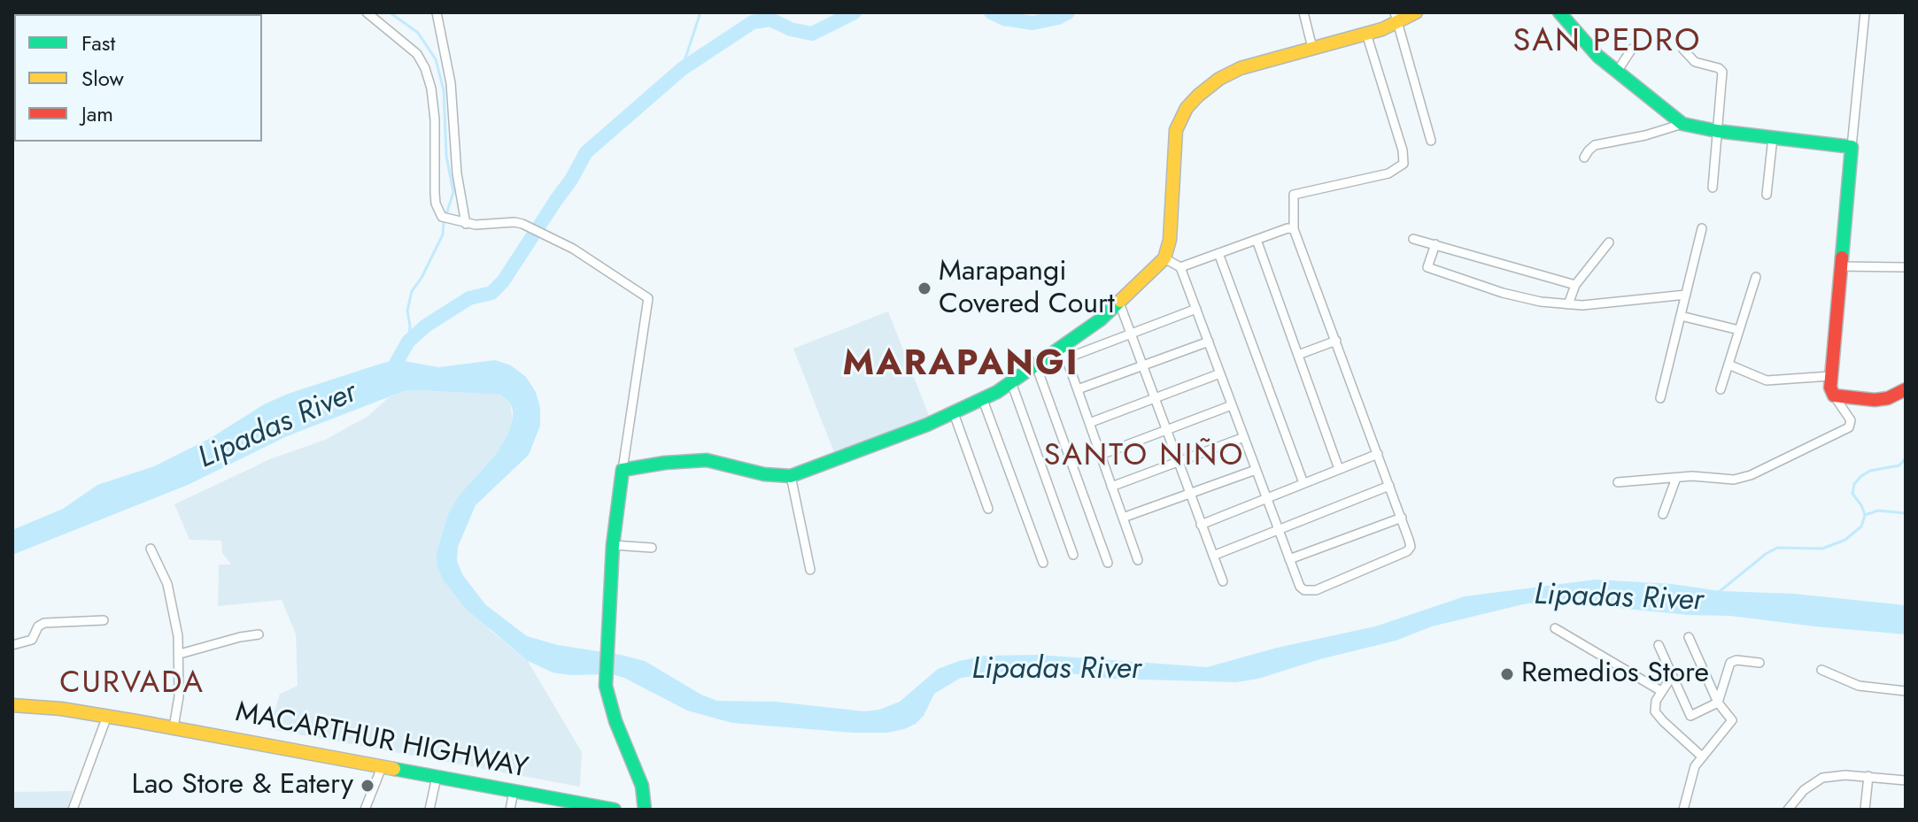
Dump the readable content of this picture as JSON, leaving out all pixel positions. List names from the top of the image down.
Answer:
{
  "streets": {
    "main road": ["MACARTHUR HIGHWAY"]
  },
  "districts": [
    "SAN PEDRO",
    "MARAPANGI",
    "SANTO NIÑO",
    "CURVADA"
  ],
  "water": ["Lipadas River"],
  "places": ["Marapangi Covered Court", "Remedios Store", "Lao Store & Eatery"],
  "legend": ["Fast", "Slow", "Jam"]
}
